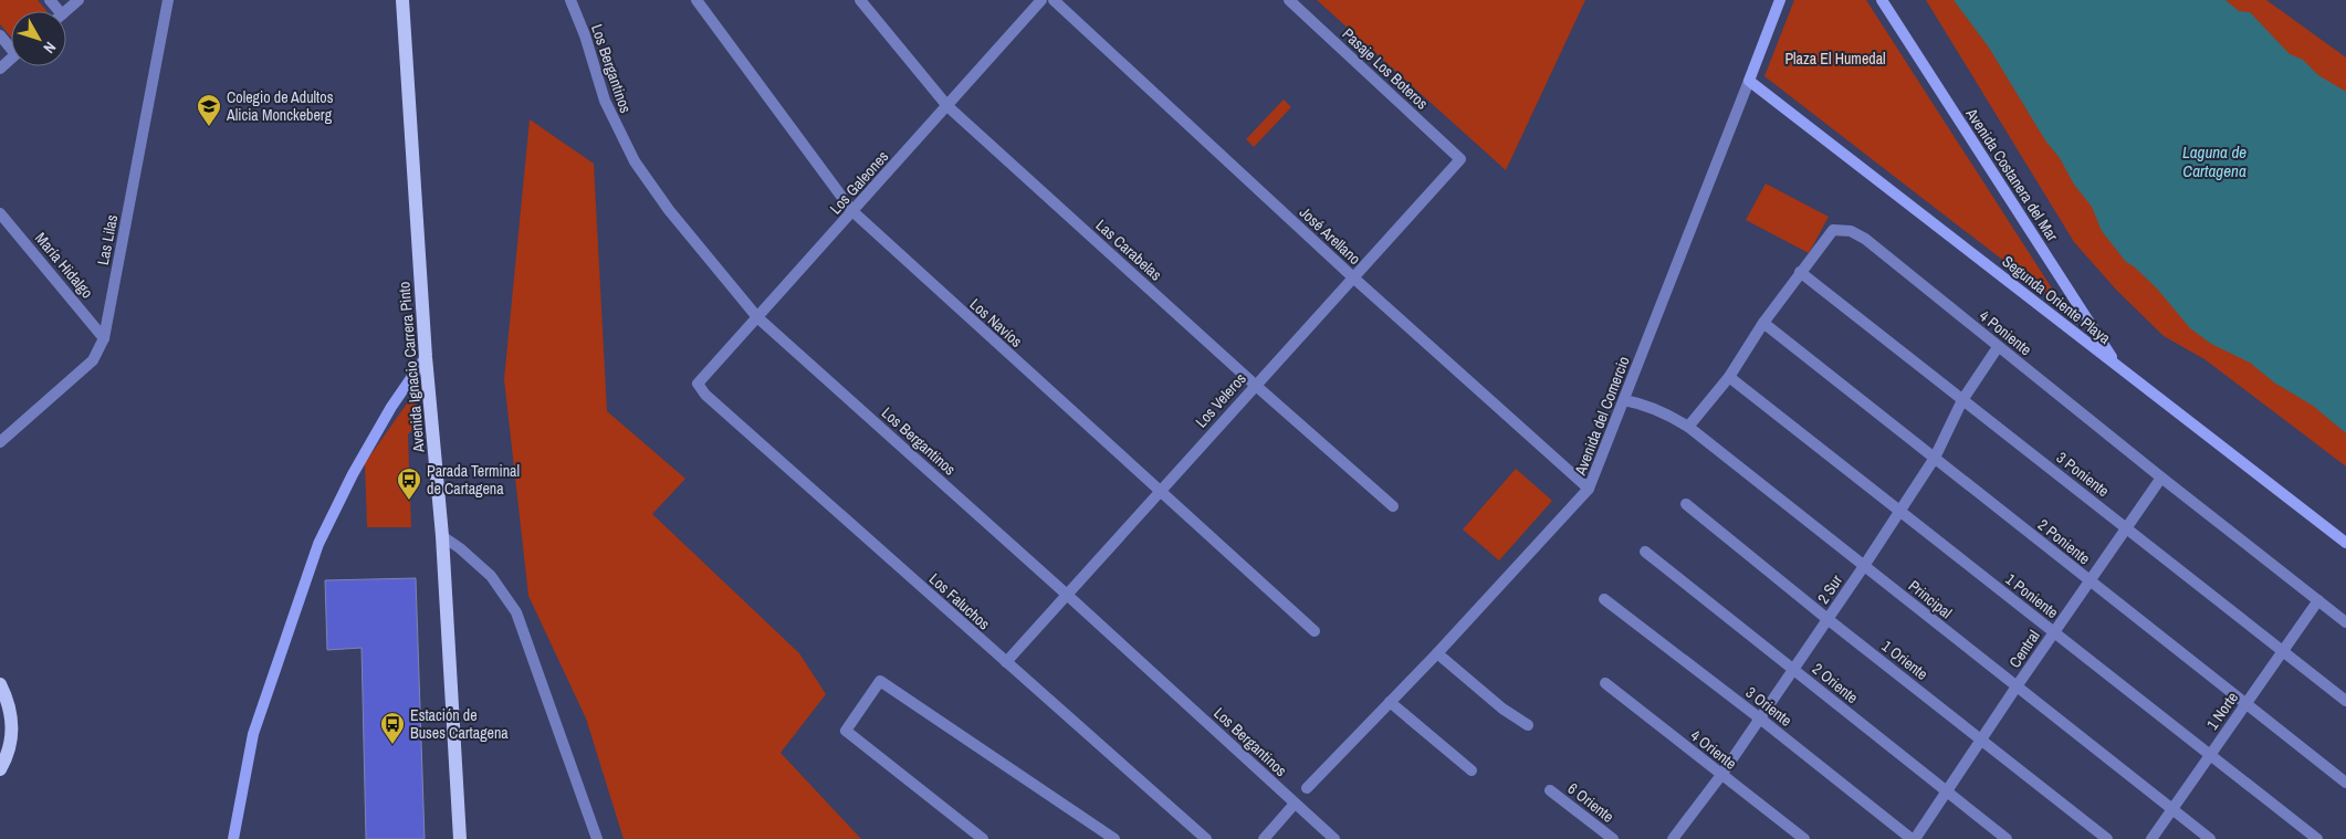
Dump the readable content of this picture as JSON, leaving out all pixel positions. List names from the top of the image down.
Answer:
{
  "streets": {
    "main road": ["Avenida Ignacio Carrera Pinto"],
    "street": [
      "Los Bergantinos",
      "Pasaje Los Boteros",
      "Avenida Costanera del Mar",
      "Los Galeones",
      "José Arellano",
      "Las Lilas",
      "Las Carabelas",
      "María Hidalgo",
      "Segunda Oriente Playa",
      "Los Navíos",
      "4 Poniente",
      "Los Veleros",
      "Avenida del Comercio",
      "3 Poniente",
      "2 Poniente",
      "2 Sur",
      "1 Poniente",
      "Principal",
      "Los Faluchos",
      "Central",
      "1 Oriente",
      "2 Oriente",
      "3 Oriente",
      "1 Norte",
      "4 Oriente",
      "6 Oriente"
    ]
  },
  "crossings": [
    ["Los Bergantinos", "Los Galeones"],
    ["Los Bergantinos", "Los Veleros"],
    ["Pasaje Los Boteros", "Los Veleros"],
    ["Avenida Costanera del Mar", "Segunda Oriente Playa"],
    ["Los Galeones", "Las Carabelas"],
    ["Los Galeones", "Los Navíos"],
    ["Los Galeones", "Los Faluchos"],
    ["José Arellano", "Los Veleros"],
    ["José Arellano", "Avenida del Comercio"],
    ["Las Lilas", "María Hidalgo"],
    ["Las Carabelas", "Los Veleros"],
    ["Segunda Oriente Playa", "Avenida del Comercio"],
    ["Los Navíos", "Los Veleros"],
    ["4 Poniente", "3 Poniente"],
    ["4 Poniente", "2 Poniente"],
    ["4 Poniente", "2 Sur"],
    ["4 Poniente", "1 Poniente"],
    ["4 Poniente", "Principal"],
    ["4 Poniente", "Central"],
    ["4 Poniente", "1 Norte"],
    ["Los Veleros", "Los Faluchos"],
    ["Avenida del Comercio", "Principal"],
    ["3 Poniente", "2 Sur"],
    ["3 Poniente", "Central"],
    ["3 Poniente", "1 Norte"],
    ["2 Poniente", "2 Sur"],
    ["2 Poniente", "Central"],
    ["2 Poniente", "1 Norte"],
    ["2 Sur", "1 Poniente"],
    ["2 Sur", "Principal"],
    ["2 Sur", "1 Oriente"],
    ["2 Sur", "2 Oriente"],
    ["2 Sur", "3 Oriente"],
    ["2 Sur", "4 Oriente"],
    ["1 Poniente", "Central"],
    ["1 Poniente", "1 Norte"],
    ["Principal", "Central"],
    ["Principal", "1 Norte"],
    ["Central", "1 Oriente"],
    ["Central", "2 Oriente"],
    ["Central", "3 Oriente"]
  ],
  "water": ["Laguna de Cartagena"],
  "parks": ["Plaza El Humedal"],
  "places": {
    "school or university": ["Colegio de Adultos Alicia Monckeberg"],
    "bus stop": ["Parada Terminal de Cartagena", "Estación de Buses Cartagena"]
  },
  "north": "bottom right"
}
